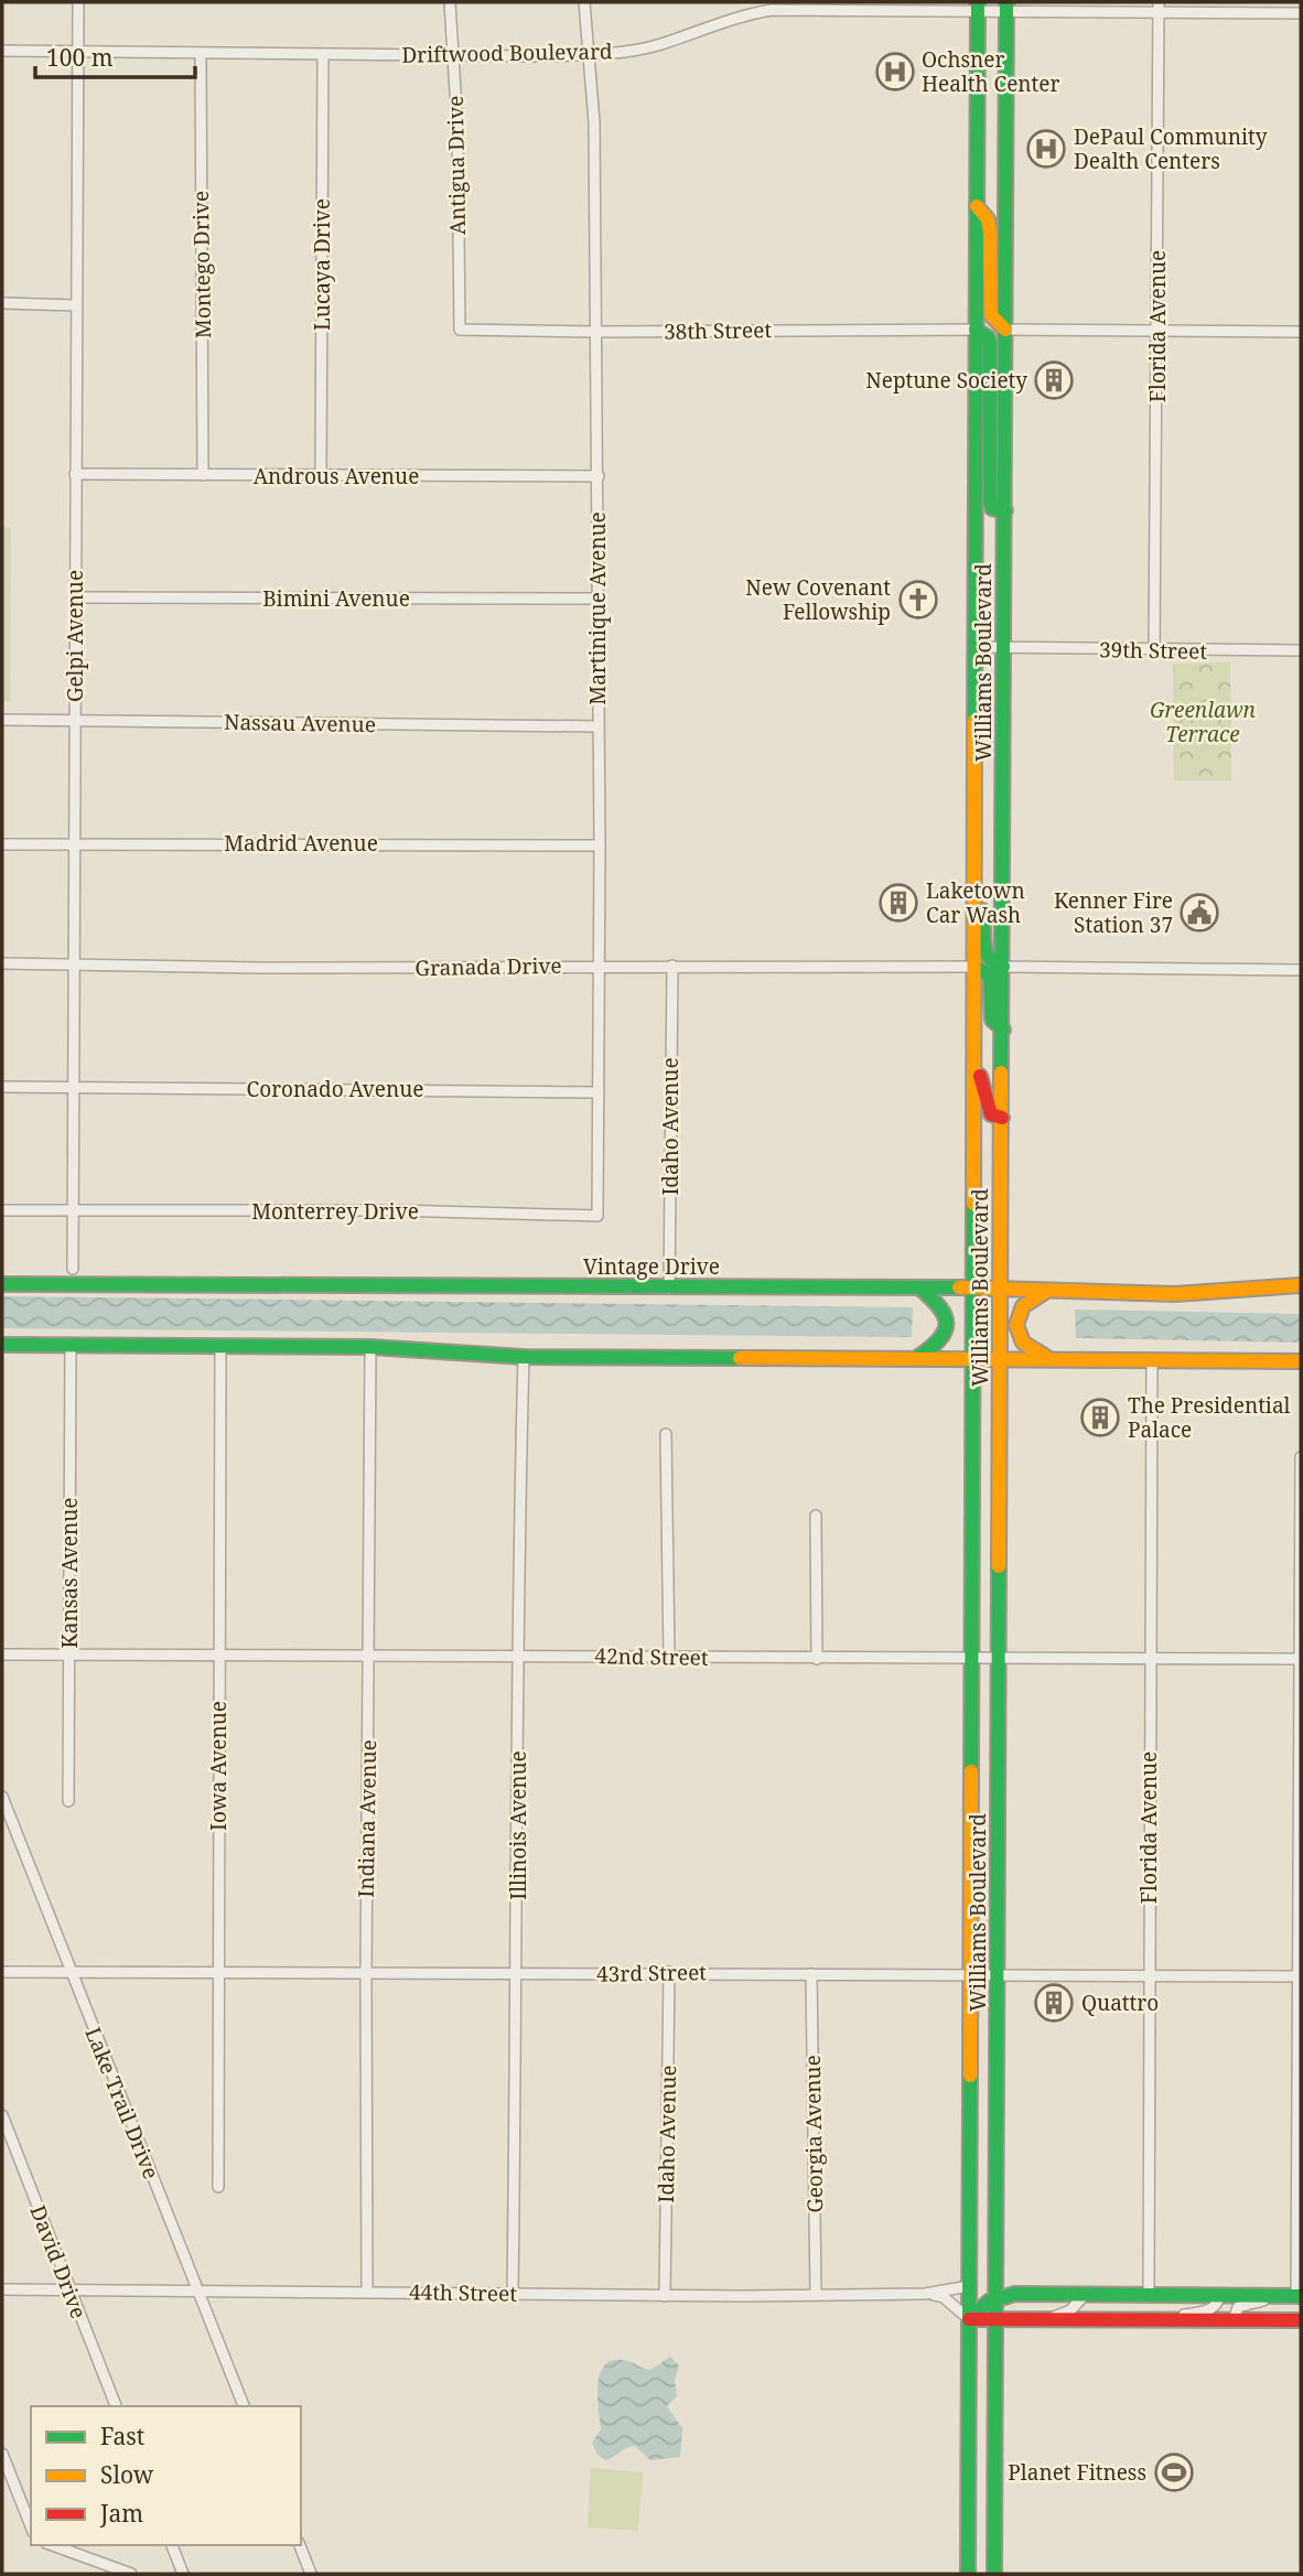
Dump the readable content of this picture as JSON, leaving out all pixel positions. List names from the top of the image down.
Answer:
{
  "streets": {
    "street": [
      "Driftwood Boulevard",
      "Antigua Drive",
      "Montego Drive",
      "Lucaya Drive",
      "Florida Avenue",
      "38th Street",
      "Androus Avenue",
      "Bimini Avenue",
      "Martinique Avenue",
      "Gelpi Avenue",
      "39th Street",
      "Williams Boulevard",
      "Nassau Avenue",
      "Madrid Avenue",
      "Granada Drive",
      "Coronado Avenue",
      "Idaho Avenue",
      "Monterrey Drive",
      "Vintage Drive",
      "Kansas Avenue",
      "42nd Street",
      "Iowa Avenue",
      "Indiana Avenue",
      "Illinois Avenue",
      "43rd Street",
      "Lake Trail Drive",
      "Georgia Avenue",
      "David Drive",
      "44th Street"
    ]
  },
  "crossings": [
    ["Driftwood Boulevard", "Antigua Drive"],
    ["Driftwood Boulevard", "Montego Drive"],
    ["Driftwood Boulevard", "Lucaya Drive"],
    ["Driftwood Boulevard", "Florida Avenue"],
    ["Driftwood Boulevard", "Martinique Avenue"],
    ["Driftwood Boulevard", "Gelpi Avenue"],
    ["Driftwood Boulevard", "Williams Boulevard"],
    ["Antigua Drive", "38th Street"],
    ["Montego Drive", "Androus Avenue"],
    ["Lucaya Drive", "Androus Avenue"],
    ["Florida Avenue", "39th Street"],
    ["Florida Avenue", "42nd Street"],
    ["Florida Avenue", "43rd Street"],
    ["38th Street", "Martinique Avenue"],
    ["38th Street", "Williams Boulevard"],
    ["Androus Avenue", "Martinique Avenue"],
    ["Androus Avenue", "Gelpi Avenue"],
    ["Bimini Avenue", "Martinique Avenue"],
    ["Bimini Avenue", "Gelpi Avenue"],
    ["Martinique Avenue", "Nassau Avenue"],
    ["Martinique Avenue", "Madrid Avenue"],
    ["Martinique Avenue", "Granada Drive"],
    ["Martinique Avenue", "Coronado Avenue"],
    ["Martinique Avenue", "Monterrey Drive"],
    ["Gelpi Avenue", "Nassau Avenue"],
    ["Gelpi Avenue", "Madrid Avenue"],
    ["Gelpi Avenue", "Granada Drive"],
    ["Gelpi Avenue", "Coronado Avenue"],
    ["Gelpi Avenue", "Monterrey Drive"],
    ["39th Street", "Williams Boulevard"],
    ["Williams Boulevard", "Granada Drive"],
    ["Williams Boulevard", "Vintage Drive"],
    ["Williams Boulevard", "42nd Street"],
    ["Williams Boulevard", "43rd Street"],
    ["Williams Boulevard", "44th Street"],
    ["Granada Drive", "Idaho Avenue"],
    ["Idaho Avenue", "Vintage Drive"],
    ["Idaho Avenue", "43rd Street"],
    ["Idaho Avenue", "44th Street"],
    ["Kansas Avenue", "42nd Street"],
    ["42nd Street", "Iowa Avenue"],
    ["42nd Street", "Indiana Avenue"],
    ["42nd Street", "Illinois Avenue"],
    ["Iowa Avenue", "43rd Street"],
    ["Indiana Avenue", "43rd Street"],
    ["Indiana Avenue", "44th Street"],
    ["Illinois Avenue", "43rd Street"],
    ["Illinois Avenue", "44th Street"],
    ["43rd Street", "Lake Trail Drive"],
    ["43rd Street", "Georgia Avenue"],
    ["Lake Trail Drive", "44th Street"],
    ["Georgia Avenue", "44th Street"],
    ["David Drive", "44th Street"]
  ],
  "parks": ["Greenlawn Terrace"],
  "places": {
    "hospital": ["Ochsner Health Center", "DePaul Community Dealth Centers"],
    "building": [
      "Neptune Society",
      "Laketown Car Wash",
      "The Presidential Palace",
      "Quattro"
    ],
    "church": ["New Covenant Fellowship"],
    "public building": ["Kenner Fire Station 37"],
    "sports": ["Planet Fitness"]
  },
  "legend": ["Fast", "Slow", "Jam"],
  "scale_bar": "100 m"
}
